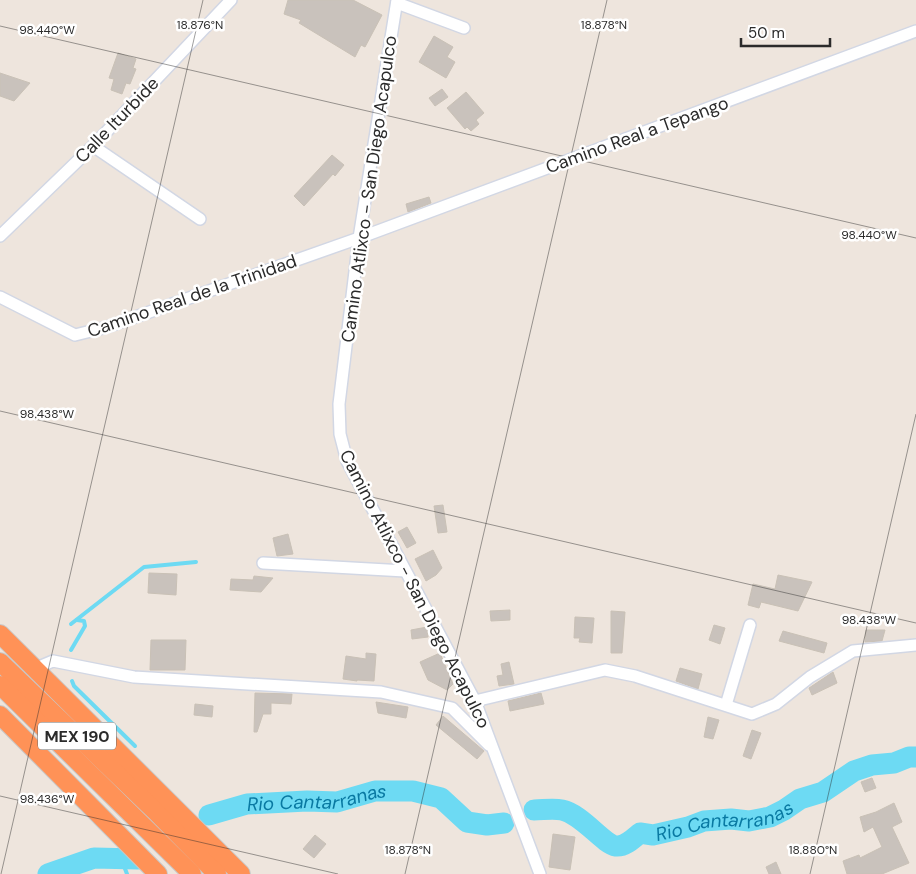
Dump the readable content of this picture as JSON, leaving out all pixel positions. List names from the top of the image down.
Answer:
{
  "streets": {
    "highway": ["MEX 190"],
    "street": [
      "Calle Iturbide",
      "Camino Real a Tepango",
      "Camino Atlixco - San Diego Acapulco",
      "Camino Real de la Trinidad"
    ]
  },
  "crossings": [
    ["Camino Real a Tepango", "Camino Atlixco - San Diego Acapulco"],
    ["Camino Real a Tepango", "Camino Real de la Trinidad"],
    ["Camino Atlixco - San Diego Acapulco", "Camino Real de la Trinidad"]
  ],
  "water": ["Rio Cantarranas"],
  "scale_bar": "50 m",
  "coordinates": [
    "18.876°N",
    "18.878°N",
    "98.440°W",
    "98.438°W",
    "98.436°W",
    "18.880°N"
  ]
}
